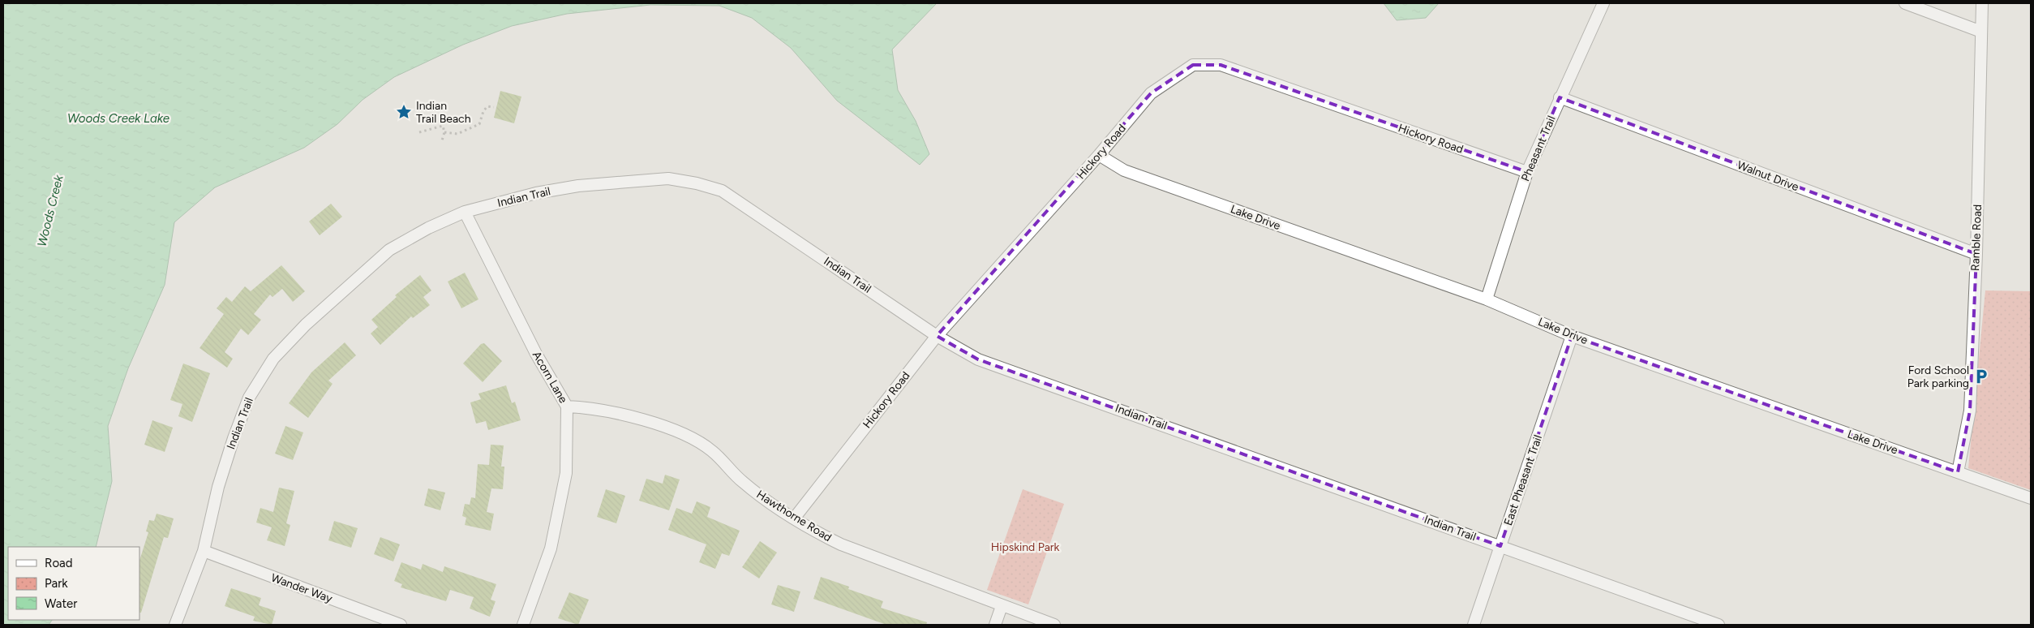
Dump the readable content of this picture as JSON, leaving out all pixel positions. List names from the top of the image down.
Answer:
{
  "streets": {
    "street": [
      "Hickory Road",
      "Pheasant Trail",
      "Walnut Drive",
      "Indian Trail",
      "Lake Drive",
      "Ramble Road",
      "Acorn Lane",
      "East Pheasant Trail",
      "Hawthorne Road",
      "Wander Way"
    ]
  },
  "crossings": [
    ["Hickory Road", "Pheasant Trail"],
    ["Hickory Road", "Indian Trail"],
    ["Hickory Road", "Lake Drive"],
    ["Hickory Road", "Hawthorne Road"],
    ["Pheasant Trail", "Walnut Drive"],
    ["Pheasant Trail", "Lake Drive"],
    ["Walnut Drive", "Ramble Road"],
    ["Indian Trail", "Acorn Lane"],
    ["Indian Trail", "East Pheasant Trail"],
    ["Indian Trail", "Wander Way"],
    ["Lake Drive", "Ramble Road"],
    ["Lake Drive", "East Pheasant Trail"],
    ["Acorn Lane", "Hawthorne Road"]
  ],
  "water": ["Woods Creek Lake", "Woods Creek"],
  "parks": ["Hipskind Park"],
  "places": {
    "place": ["Indian Trail Beach"],
    "parking": ["Ford School Park parking"]
  },
  "legend": ["Road", "Park", "Water"]
}
